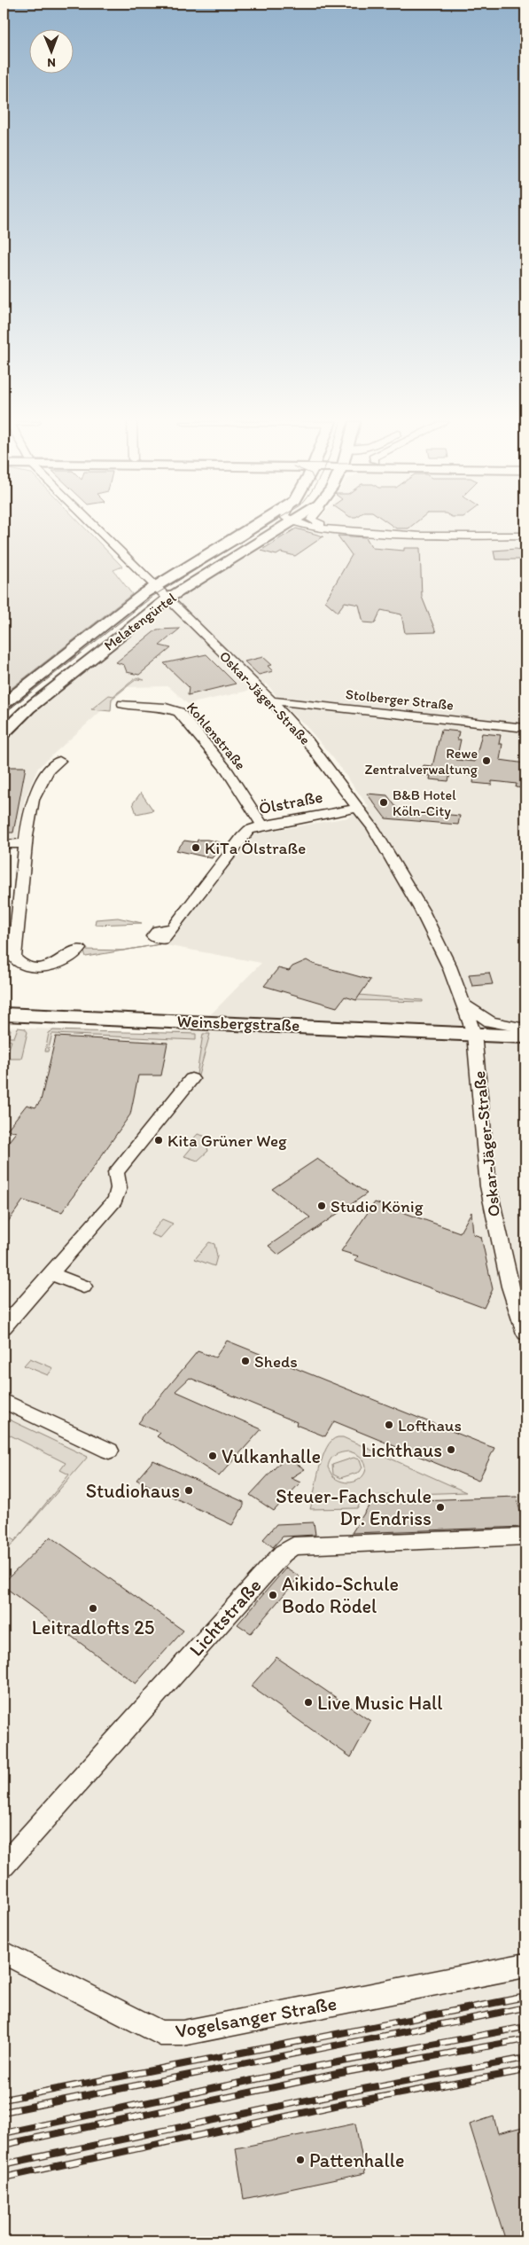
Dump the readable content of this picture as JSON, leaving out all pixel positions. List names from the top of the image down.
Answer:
{
  "streets": {
    "main road": ["Melatengürtel", "Weinsbergstraße"],
    "street": [
      "Oskar-Jäger-Straße",
      "Stolberger Straße",
      "Kohlenstraße",
      "Ölstraße",
      "Lichtstraße",
      "Vogelsanger Straße"
    ]
  },
  "crossings": [
    ["Melatengürtel", "Oskar-Jäger-Straße"],
    ["Oskar-Jäger-Straße", "Stolberger Straße"],
    ["Oskar-Jäger-Straße", "Ölstraße"],
    ["Oskar-Jäger-Straße", "Weinsbergstraße"],
    ["Kohlenstraße", "Ölstraße"]
  ],
  "places": [
    "Rewe Zentralverwaltung",
    "B&B Hotel Köln-City",
    "KiTa Ölstraße",
    "Kita Grüner Weg",
    "Studio König",
    "Sheds",
    "Lofthaus",
    "Lichthaus",
    "Vulkanhalle",
    "Studiohaus",
    "Steuer-Fachschule Dr. Endriss",
    "Aikido-Schule Bodo Rödel",
    "Leitradlofts 25",
    "Live Music Hall",
    "Pattenhalle"
  ],
  "north": "bottom"
}
